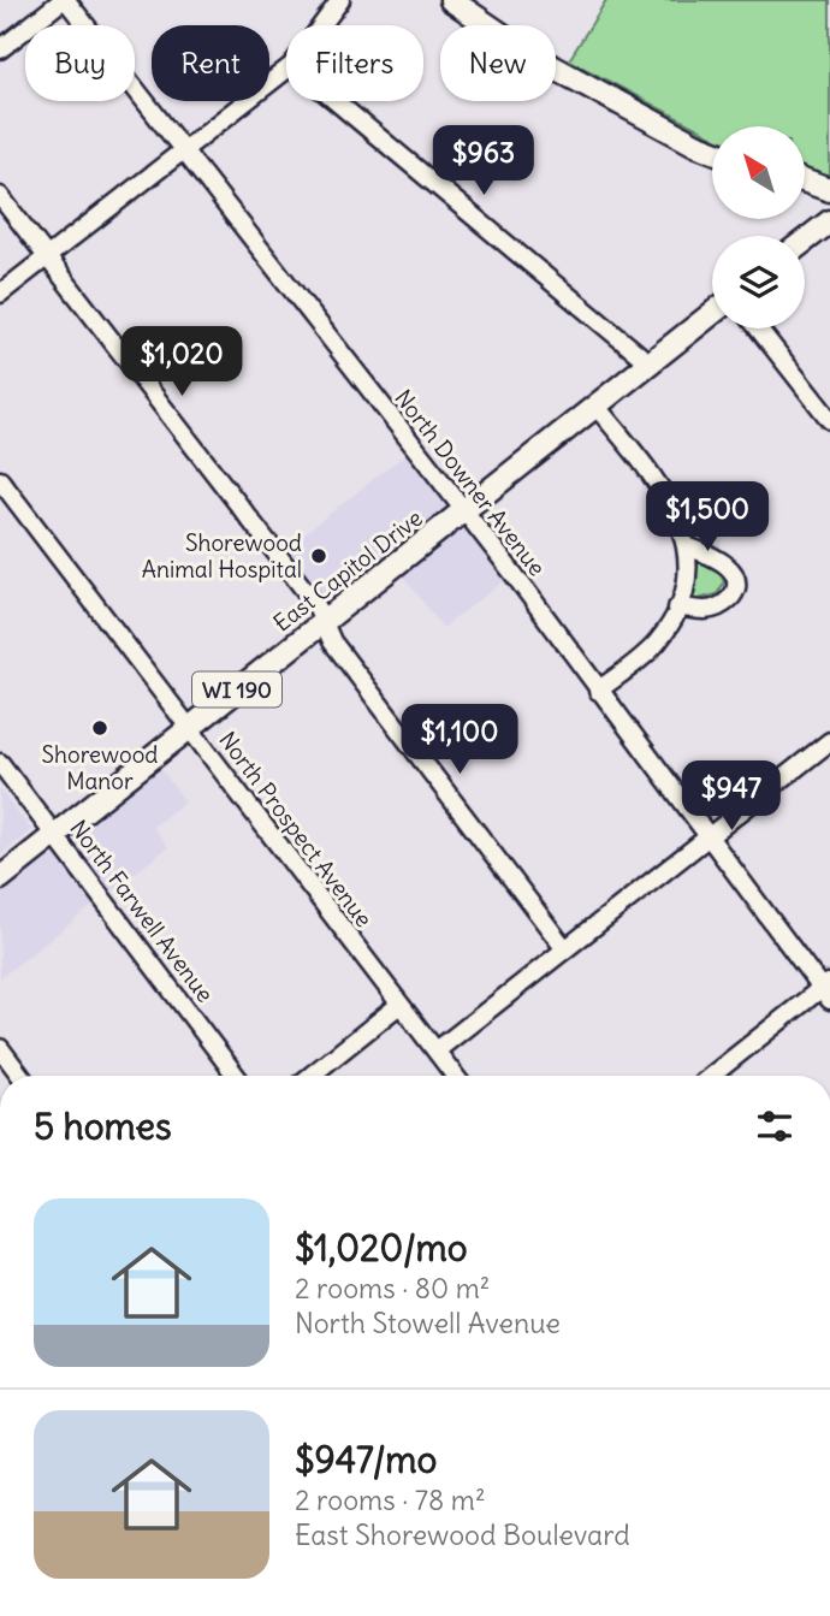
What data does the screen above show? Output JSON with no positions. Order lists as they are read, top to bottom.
{
  "streets": {
    "main road": ["East Capitol Drive", "WI 190"],
    "street": ["North Downer Avenue", "North Prospect Avenue", "North Farwell Avenue"]
  },
  "crossings": [
    ["North Downer Avenue", "East Capitol Drive"],
    ["East Capitol Drive", "North Prospect Avenue"],
    ["East Capitol Drive", "North Farwell Avenue"]
  ],
  "places": ["Shorewood Animal Hospital", "Shorewood Manor"],
  "north": "top left",
  "page": {
    "chip": [
      "Buy",
      "Rent",
      "Filters",
      "New"
    ],
    "price": [
      "$963",
      "$1,020",
      "$1,500",
      "$1,100",
      "$947"
    ],
    "heading": "5 homes",
    "list": [
      {
        "name": "$1,020/mo",
        "note": "2 rooms · 80 m² · North Stowell Avenue"
      },
      {
        "name": "$947/mo",
        "note": "2 rooms · 78 m² · East Shorewood Boulevard"
      }
    ]
  }
}
